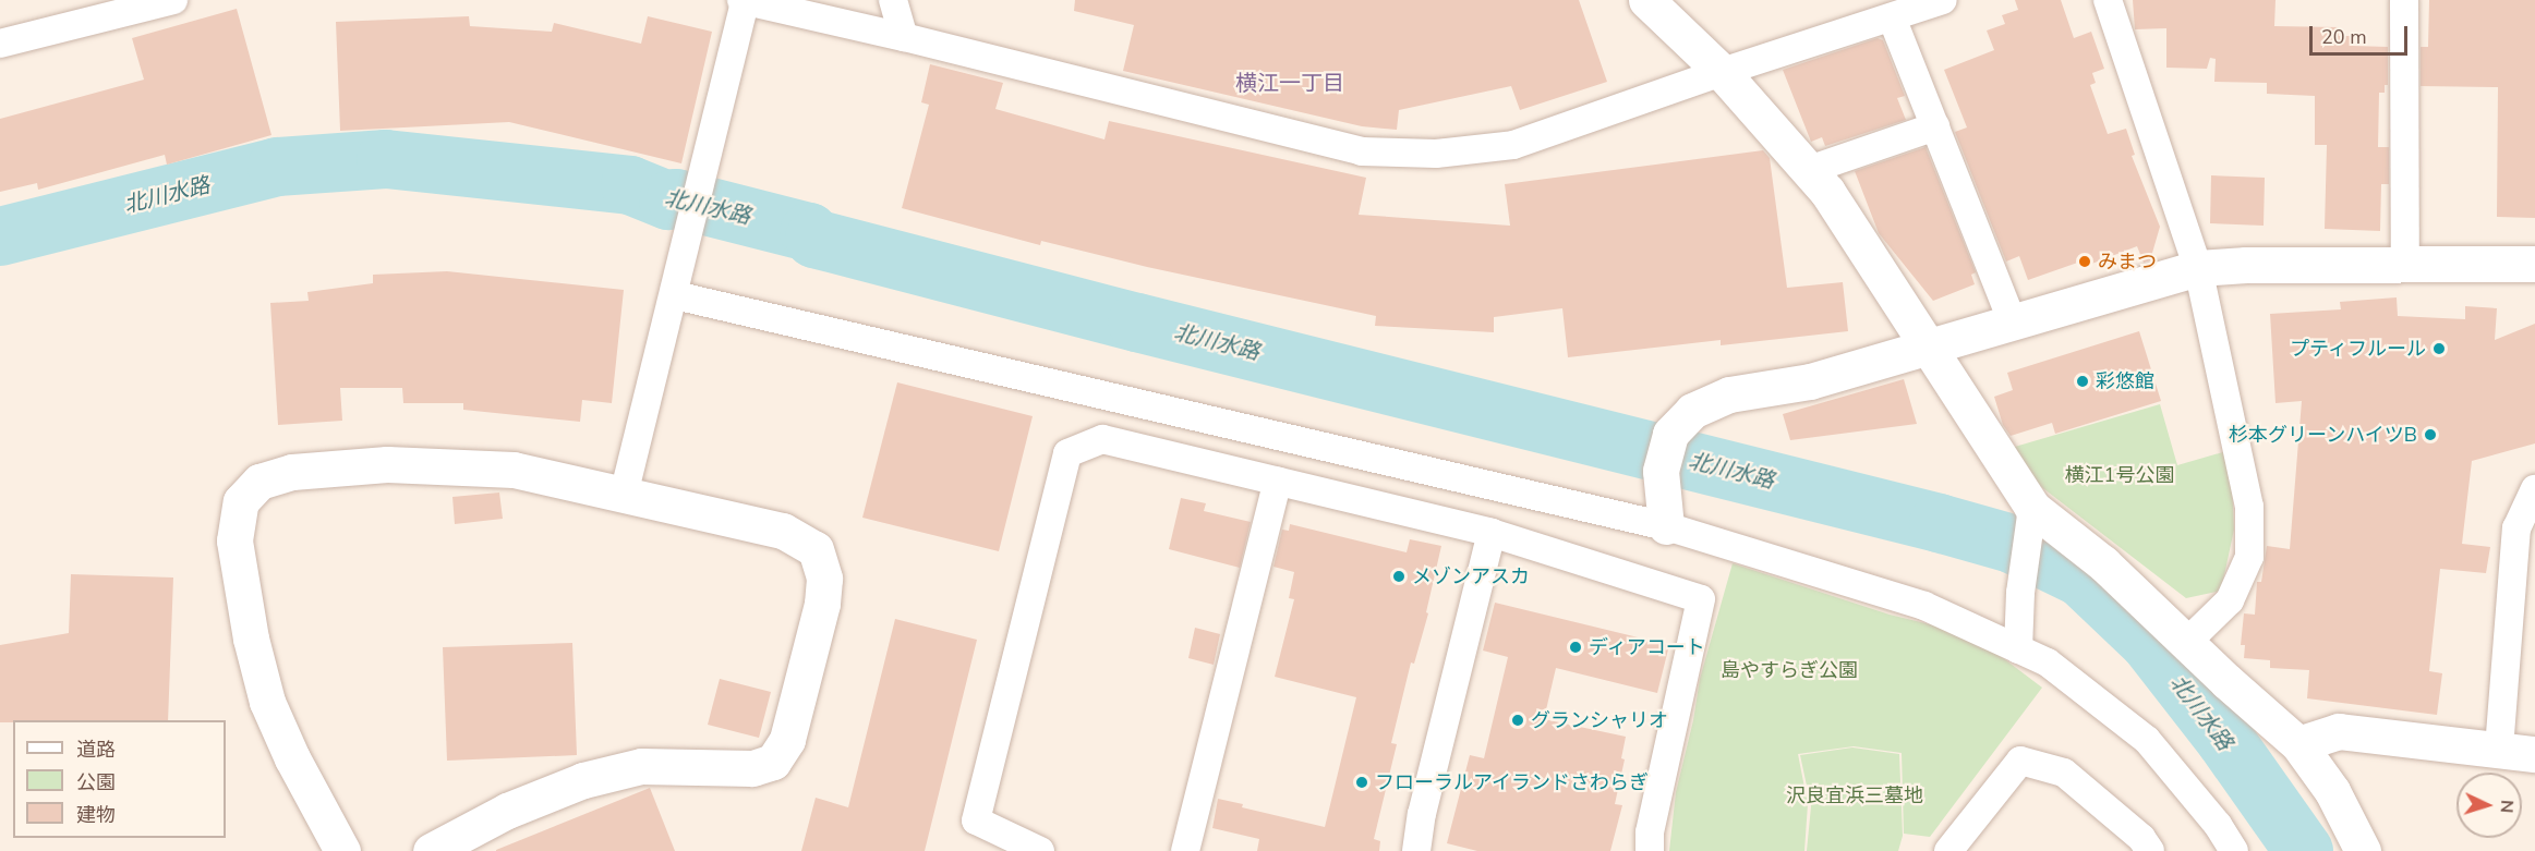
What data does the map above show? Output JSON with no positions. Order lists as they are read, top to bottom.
{
  "districts": ["横江一丁目"],
  "water": ["北川水路"],
  "parks": ["横江1号公園", "島やすらぎ公園", "沢良宜浜三墓地"],
  "places": [
    "みまつ",
    "プティフルール",
    "彩悠館",
    "杉本グリーンハイツB",
    "メゾンアスカ",
    "ディアコート",
    "グランシャリオ",
    "フローラルアイランドさわらぎ"
  ],
  "legend": ["道路", "公園", "建物"],
  "scale_bar": "20 m",
  "north": "right"
}
